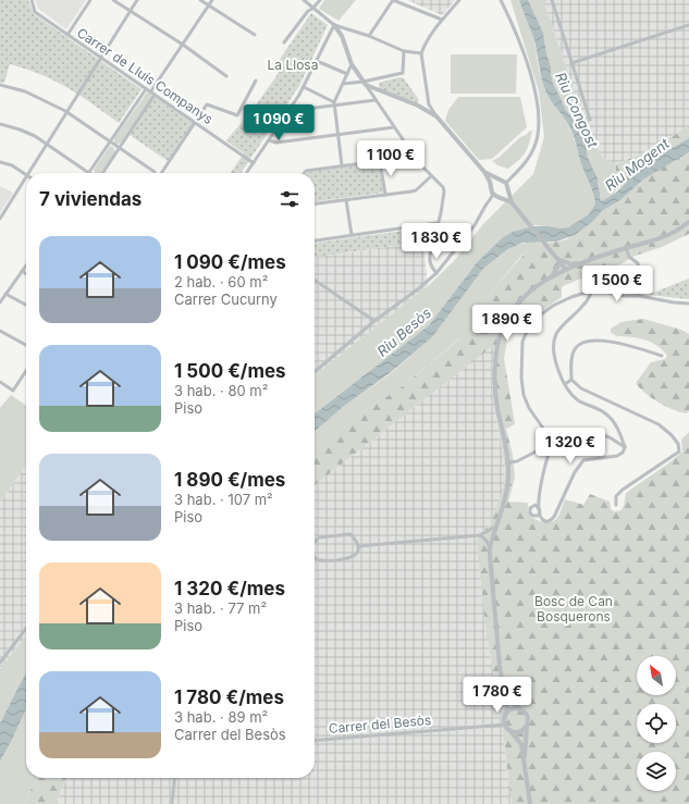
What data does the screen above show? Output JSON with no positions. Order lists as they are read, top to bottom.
{
  "streets": {
    "street": ["Carrer de Lluís Companys", "Carrer del Besòs"]
  },
  "water": ["Riu Congost", "Riu Mogent", "Riu Besòs"],
  "parks": ["La Llosa", "Bosc de Can Bosquerons"],
  "north": "top left",
  "page": {
    "price": [
      "1 090 €",
      "1 100 €",
      "1 830 €",
      "1 500 €",
      "1 890 €",
      "1 320 €",
      "1 780 €"
    ],
    "heading": "7 viviendas",
    "list": [
      {
        "name": "1 090 €/mes",
        "note": "2 hab. · 60 m² · Carrer Cucurny"
      },
      {
        "name": "1 500 €/mes",
        "note": "3 hab. · 80 m² · Piso"
      },
      {
        "name": "1 890 €/mes",
        "note": "3 hab. · 107 m² · Piso"
      },
      {
        "name": "1 320 €/mes",
        "note": "3 hab. · 77 m² · Piso"
      },
      {
        "name": "1 780 €/mes",
        "note": "3 hab. · 89 m² · Carrer del Besòs"
      }
    ]
  }
}
